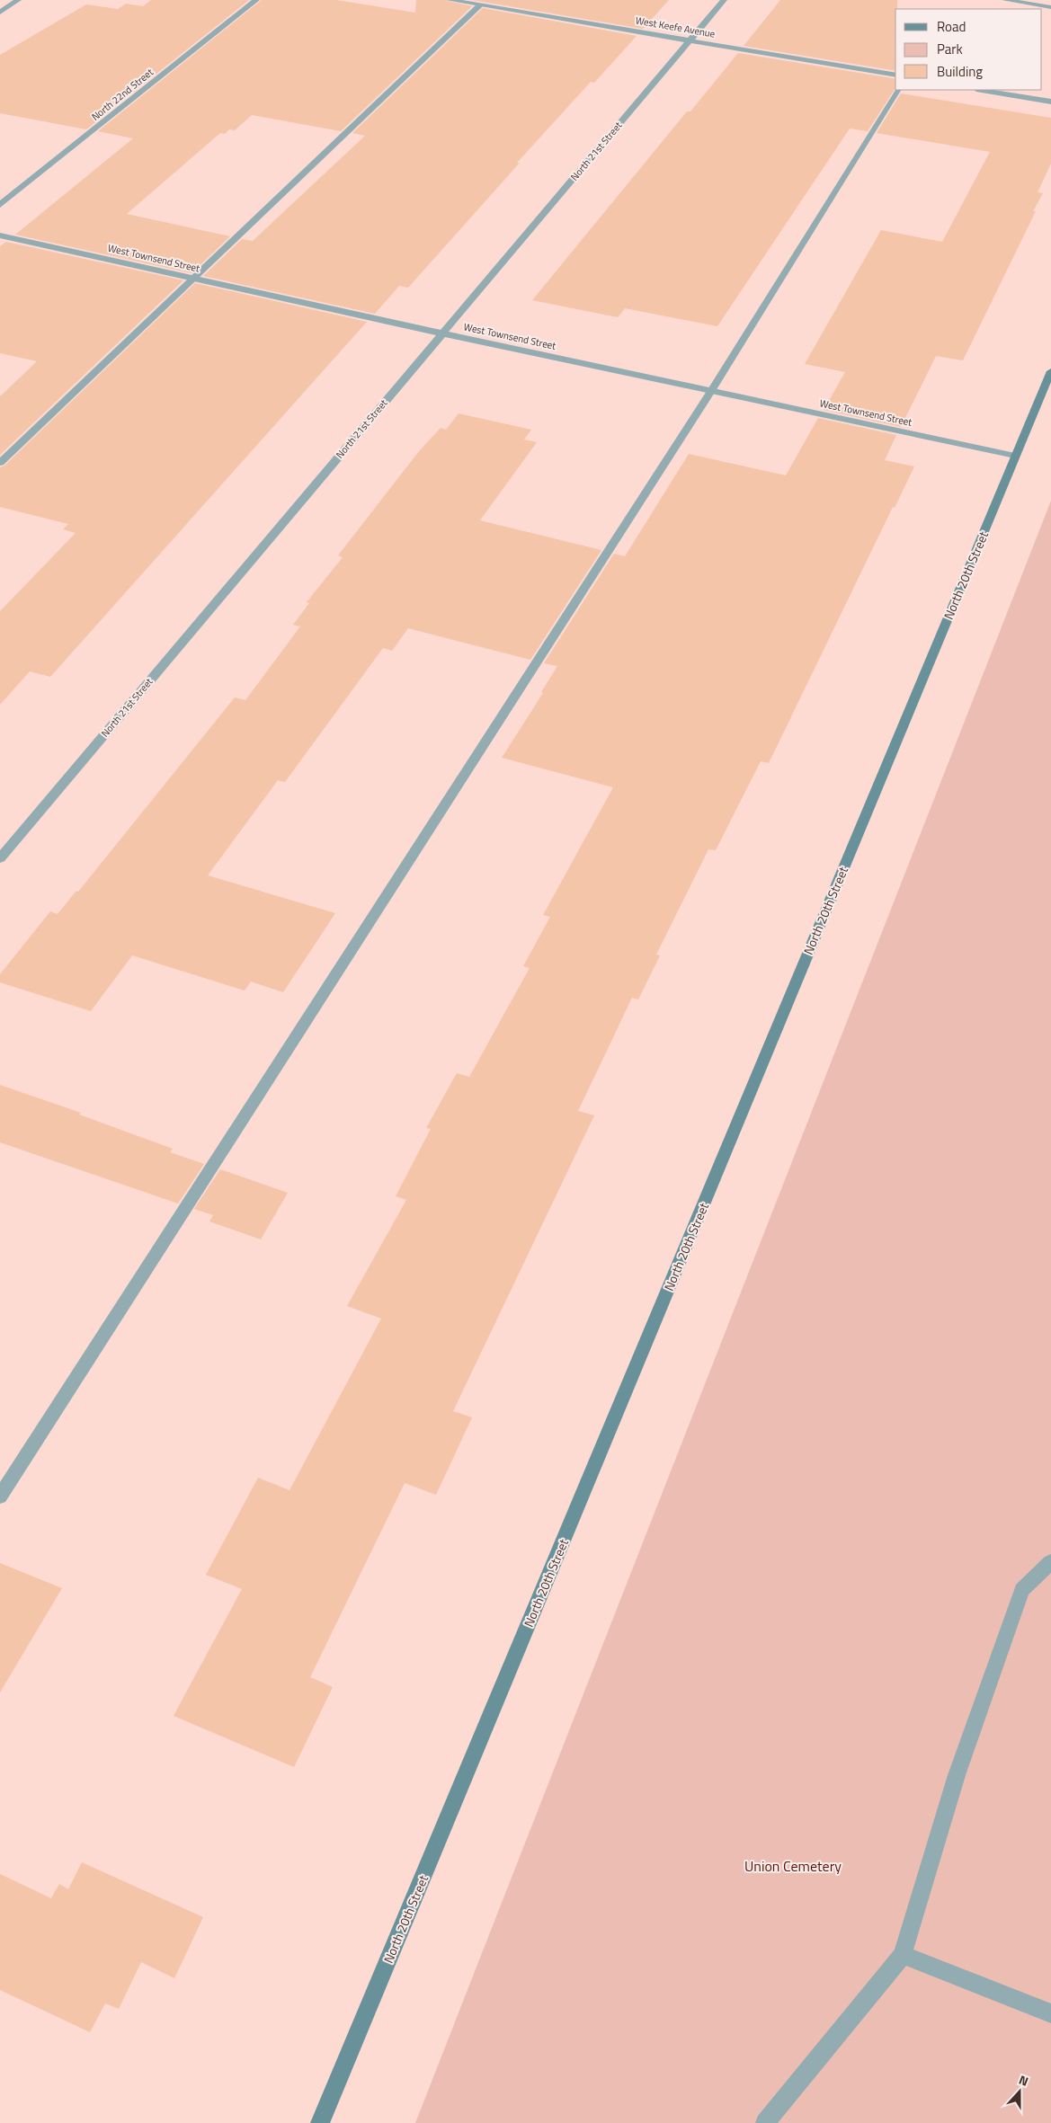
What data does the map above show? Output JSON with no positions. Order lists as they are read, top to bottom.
{
  "streets": {
    "main road": ["North 20th Street"],
    "street": [
      "West Keefe Avenue",
      "North 22nd Street",
      "North 21st Street",
      "West Townsend Street"
    ]
  },
  "crossings": [
    ["West Keefe Avenue", "North 21st Street"],
    ["North 21st Street", "West Townsend Street"],
    ["West Townsend Street", "North 20th Street"]
  ],
  "parks": ["Union Cemetery"],
  "legend": ["Road", "Park", "Building"],
  "north": "top"
}
